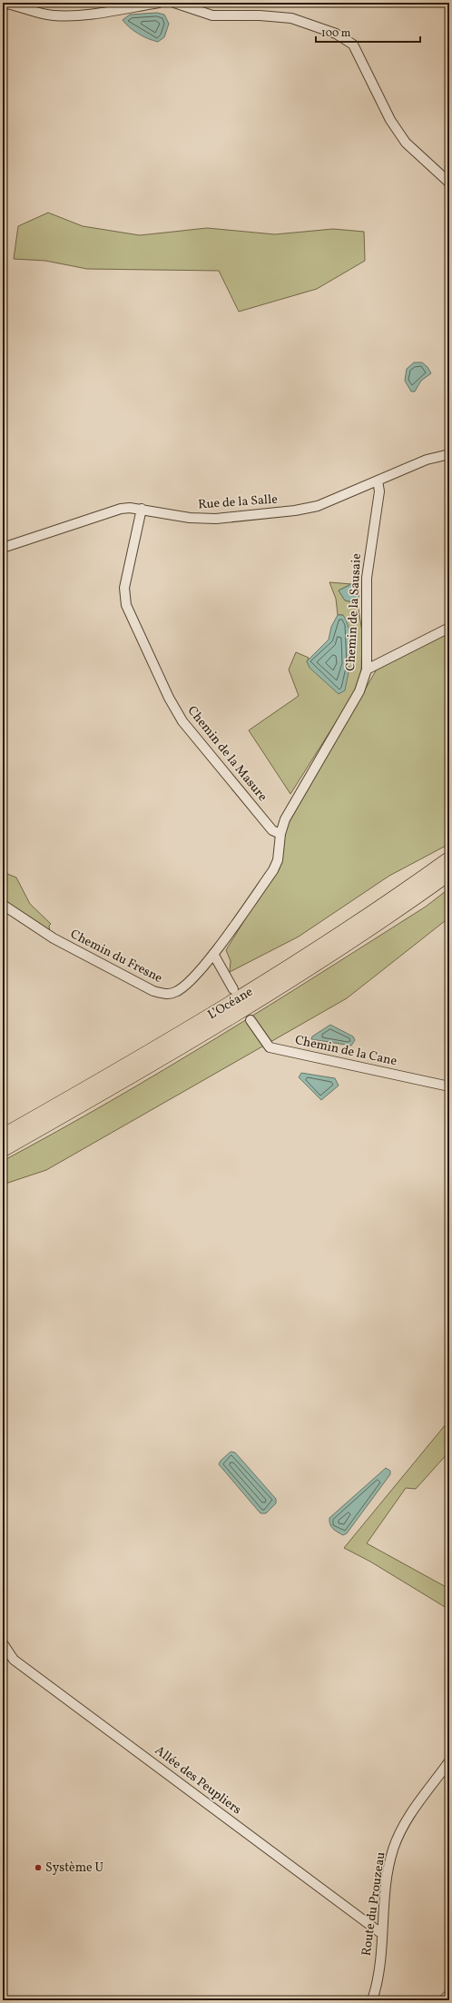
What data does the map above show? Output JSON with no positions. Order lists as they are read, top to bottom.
{
  "streets": {
    "highway": ["L’Océane"],
    "street": [
      "Rue de la Salle",
      "Chemin de la Sausaie",
      "Chemin de la Masure",
      "Chemin du Fresne",
      "Chemin de la Cane",
      "Allée des Peupliers",
      "Route du Prouzeau"
    ]
  },
  "crossings": [
    ["Rue de la Salle", "Chemin de la Sausaie"],
    ["Rue de la Salle", "Chemin de la Masure"],
    ["Chemin de la Sausaie", "Chemin de la Masure"],
    ["Allée des Peupliers", "Route du Prouzeau"]
  ],
  "places": ["Système U"],
  "scale_bar": "100 m"
}
